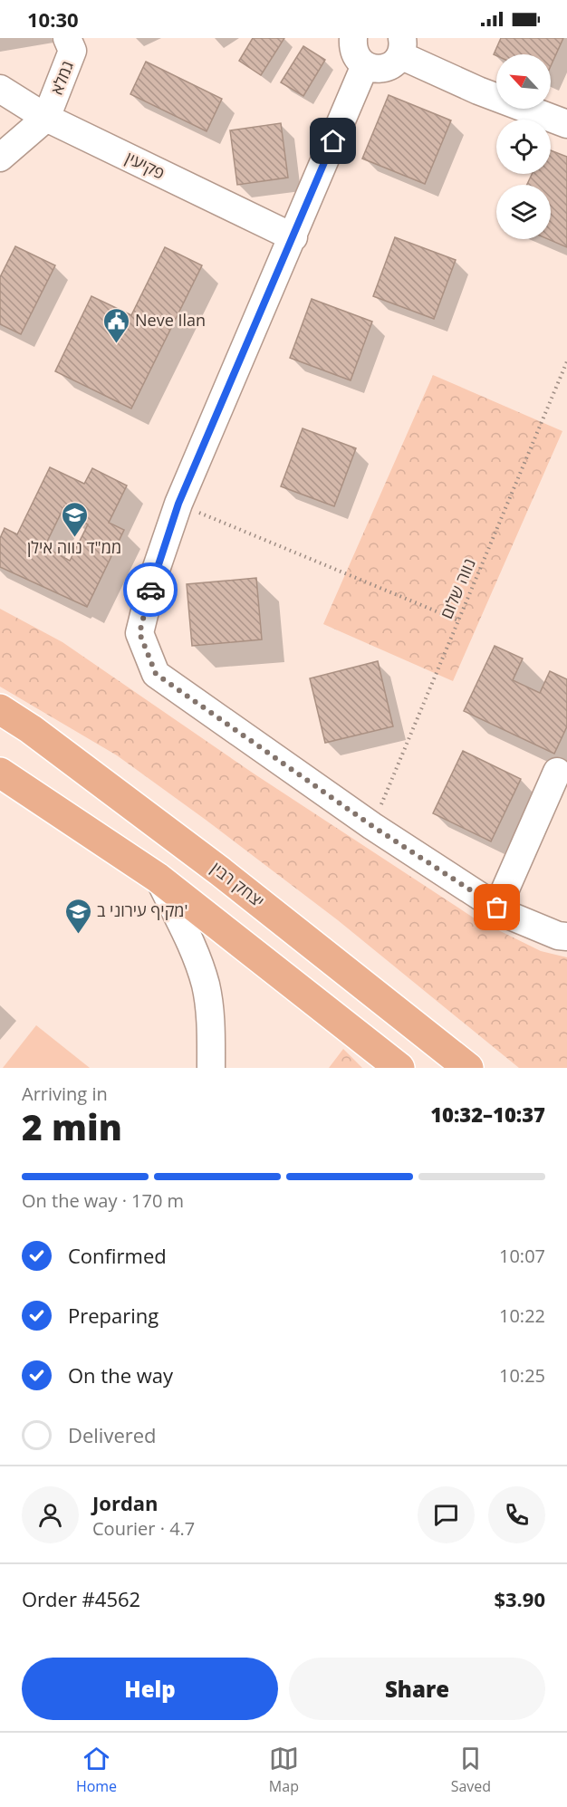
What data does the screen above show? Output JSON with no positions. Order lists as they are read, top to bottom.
{
  "streets": {
    "main road": ["יצחק רבין"],
    "street": ["גמלא", "פקיעין"],
    "path": ["נווה שלום"]
  },
  "crossings": [
    ["גמלא", "פקיעין"]
  ],
  "places": {
    "public building": ["Neve Ilan"],
    "school or university": ["ממ\"ד נווה אילן", "מקיף עירוני ב'"]
  },
  "north": "top left",
  "page": {
    "status": "10:30",
    "heading": ["2 min", "Arriving in", "10:32–10:37"],
    "panel": [
      "Jordan",
      "Courier · 4.7",
      "Order #4562",
      "$3.90"
    ],
    "bar": "On the way · 170 m",
    "list": [
      ["Confirmed", "10:07"],
      ["Preparing", "10:22"],
      ["On the way", "10:25"],
      "Delivered"
    ],
    "buttons": ["Help", "Share"],
    "tabs": ["Home", "Map", "Saved"]
  }
}
